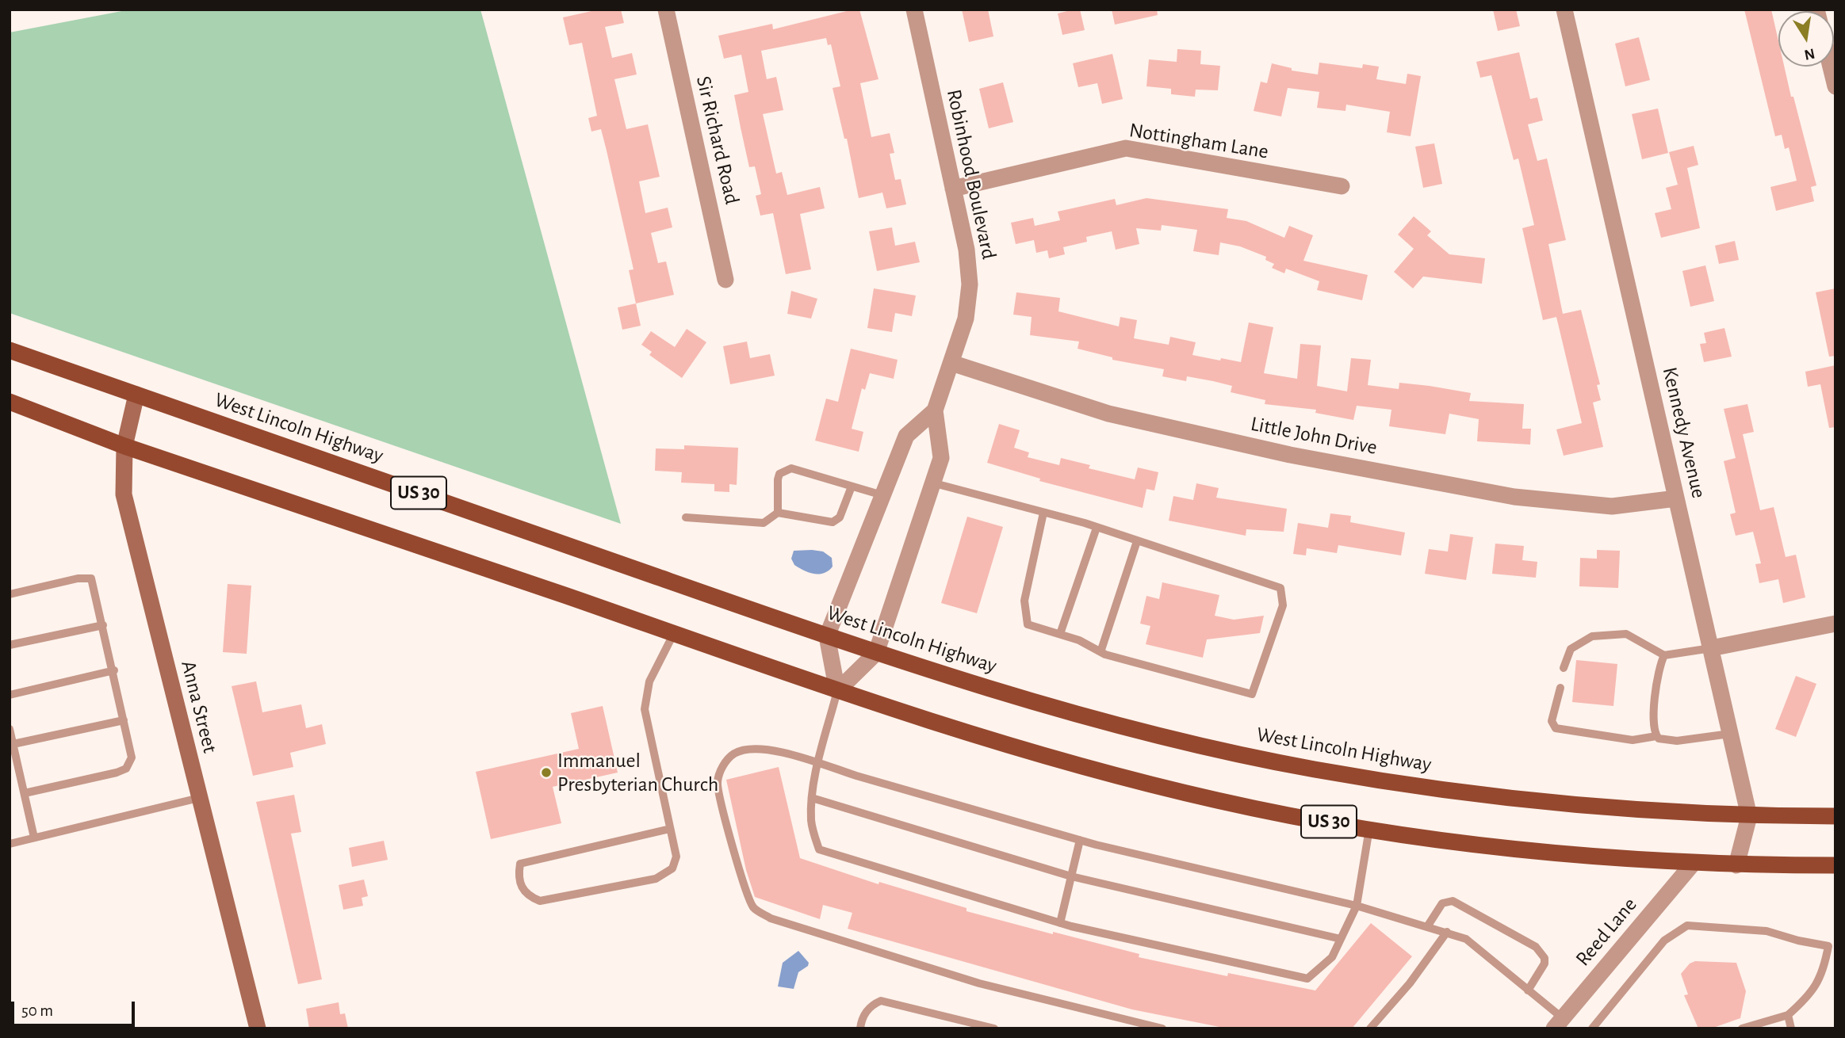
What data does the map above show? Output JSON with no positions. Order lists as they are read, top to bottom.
{
  "streets": {
    "main road": ["West Lincoln Highway", "US 30"],
    "street": [
      "Sir Richard Road",
      "Nottingham Lane",
      "Robinhood Boulevard",
      "Kennedy Avenue",
      "Little John Drive",
      "Anna Street",
      "Reed Lane"
    ]
  },
  "crossings": [
    ["Nottingham Lane", "Robinhood Boulevard"],
    ["Robinhood Boulevard", "West Lincoln Highway"],
    ["Robinhood Boulevard", "Little John Drive"],
    ["Robinhood Boulevard", "US 30"],
    ["West Lincoln Highway", "Kennedy Avenue"],
    ["West Lincoln Highway", "Anna Street"],
    ["Kennedy Avenue", "Little John Drive"],
    ["Kennedy Avenue", "US 30"],
    ["US 30", "Anna Street"],
    ["US 30", "Reed Lane"]
  ],
  "places": ["Immanuel Presbyterian Church"],
  "scale_bar": "50 m",
  "north": "bottom"
}
